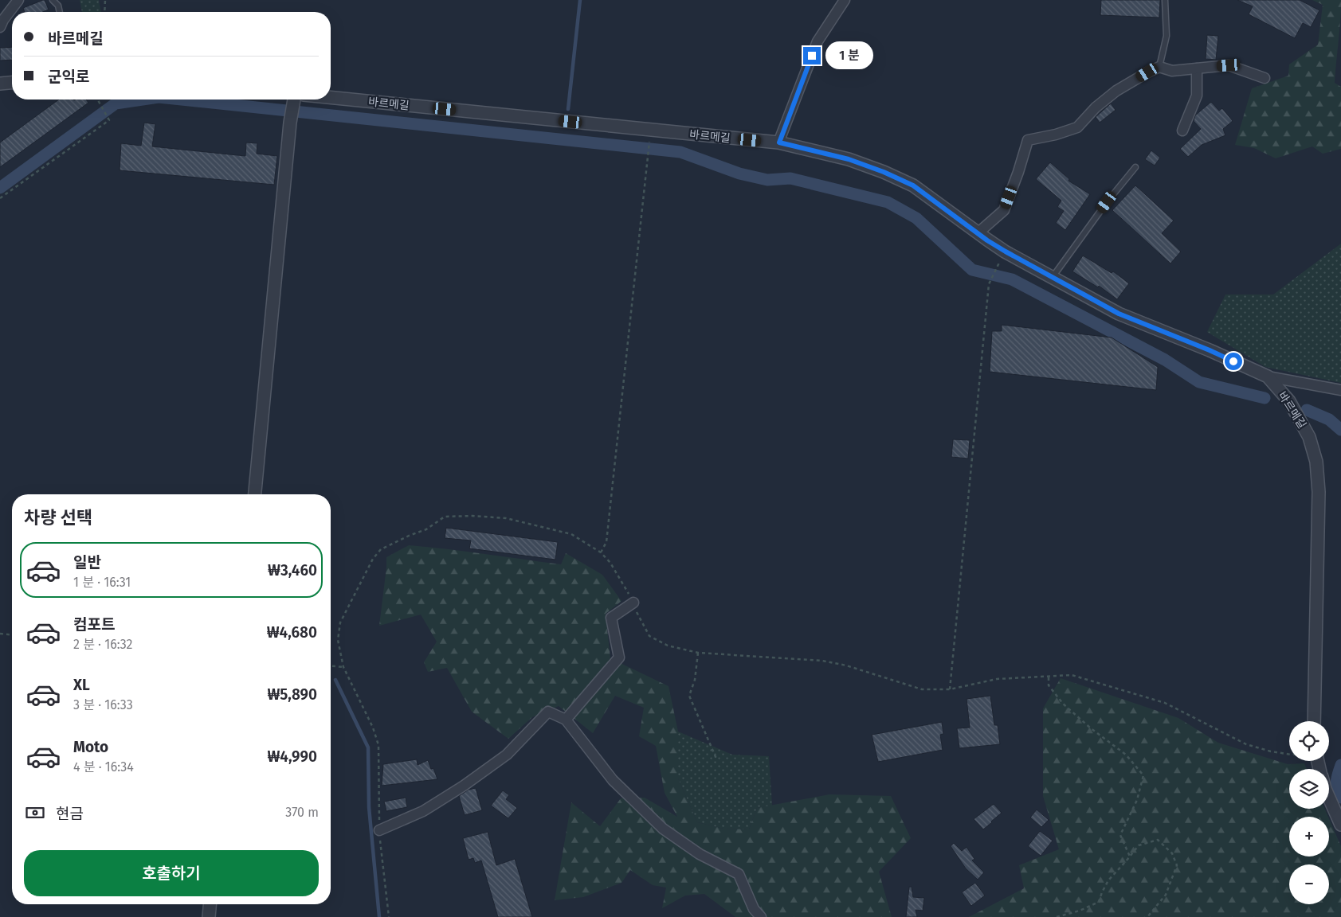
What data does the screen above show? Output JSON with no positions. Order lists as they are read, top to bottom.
{
  "streets": {
    "street": ["바르메길"]
  },
  "page": {
    "banner": ["바르메길", "군익로"],
    "bubble": "1 분",
    "heading": "차량 선택",
    "list": [
      {
        "name": "일반",
        "note": "1 분 · 16:31",
        "value": "₩3,460"
      },
      {
        "name": "컴포트",
        "note": "2 분 · 16:32",
        "value": "₩4,680"
      },
      {
        "name": "XL",
        "note": "3 분 · 16:33",
        "value": "₩5,890"
      },
      {
        "name": "Moto",
        "note": "4 분 · 16:34",
        "value": "₩4,990"
      }
    ],
    "map_buttons": ["+", "−"],
    "pay": ["현금", "370 m"],
    "buttons": "호출하기"
  }
}
